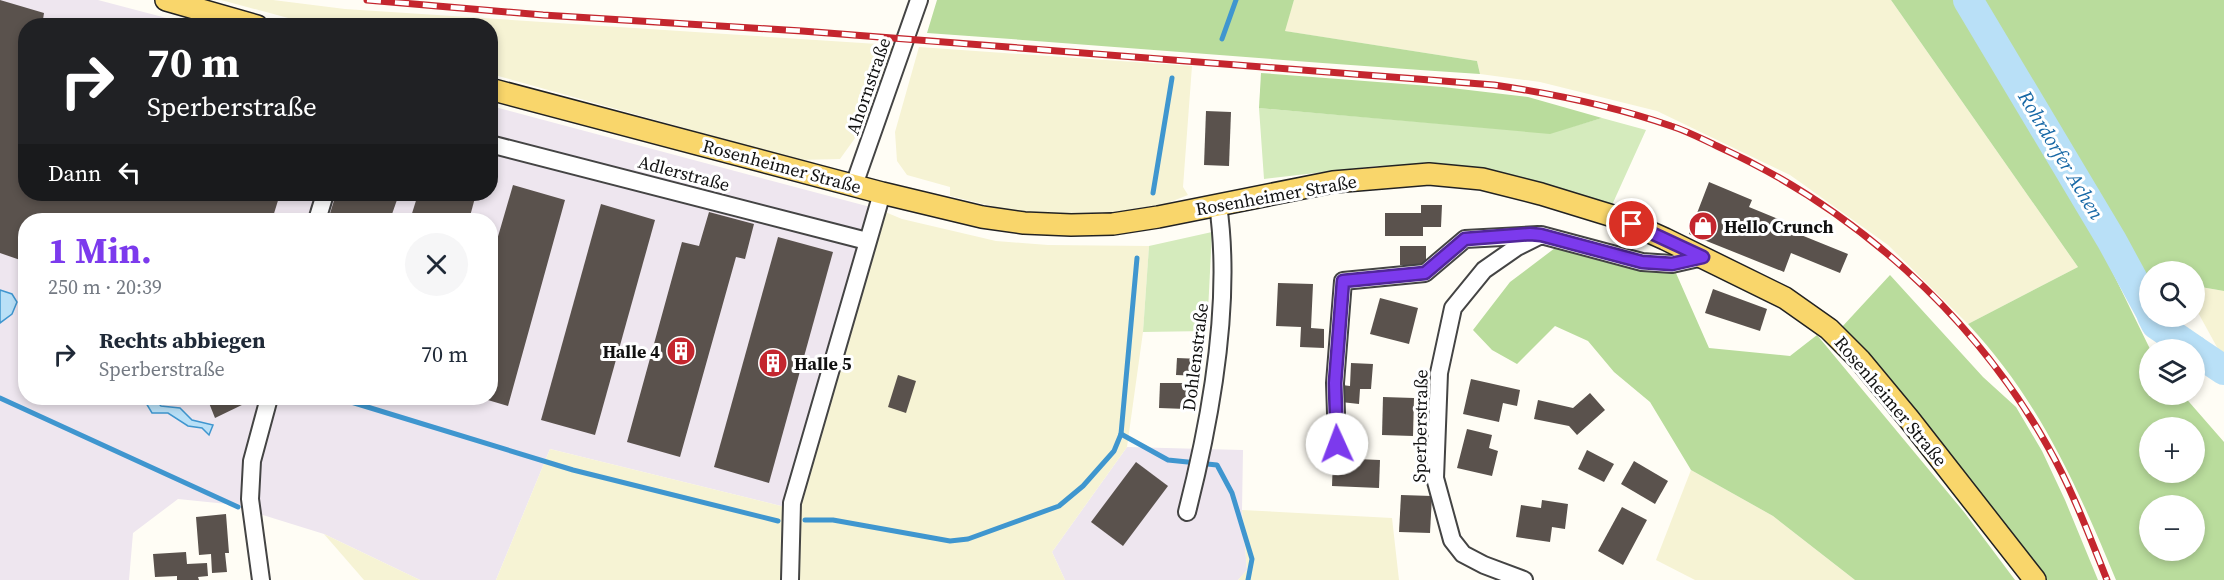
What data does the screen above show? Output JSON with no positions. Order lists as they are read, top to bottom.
{
  "streets": {
    "main road": ["Rosenheimer Straße"],
    "street": [
      "Ahornstraße",
      "Adlerstraße",
      "Dohlenstraße",
      "Sperberstraße"
    ]
  },
  "crossings": [
    ["Ahornstraße", "Rosenheimer Straße"],
    ["Rosenheimer Straße", "Dohlenstraße"]
  ],
  "water": ["Rohrdorfer Achen"],
  "places": {
    "shop": ["Hello Crunch"],
    "building": ["Halle 4", "Halle 5"]
  },
  "page": {
    "turn": ["70 m", "Sperberstraße"],
    "then": "Dann",
    "heading": ["1 Min.", "250 m · 20:39"],
    "map_buttons": ["+", "−"],
    "list": [
      {
        "name": "Rechts abbiegen",
        "note": "Sperberstraße",
        "value": "70 m"
      }
    ]
  }
}
